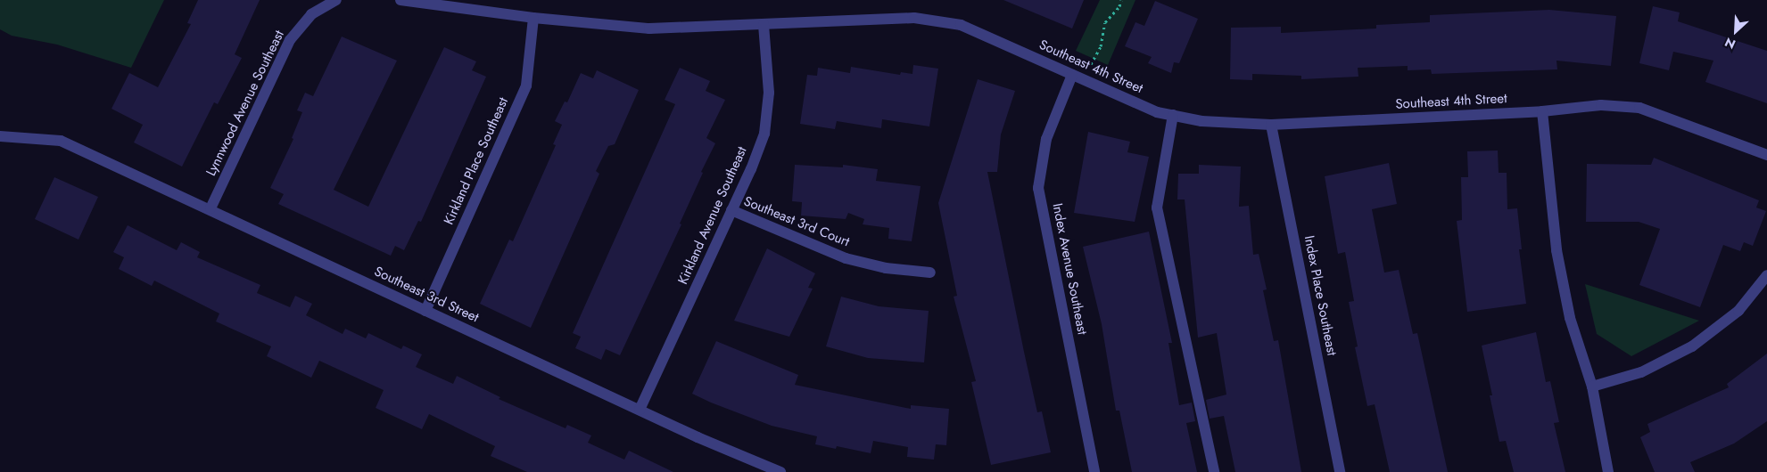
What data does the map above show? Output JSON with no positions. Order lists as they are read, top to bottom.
{
  "streets": {
    "street": [
      "Southeast 4th Street",
      "Lynnwood Avenue Southeast",
      "Kirkland Place Southeast",
      "Kirkland Avenue Southeast",
      "Southeast 3rd Court",
      "Index Avenue Southeast",
      "Southeast 3rd Street",
      "Index Place Southeast"
    ]
  },
  "crossings": [
    ["Southeast 4th Street", "Kirkland Place Southeast"],
    ["Southeast 4th Street", "Kirkland Avenue Southeast"],
    ["Southeast 4th Street", "Index Avenue Southeast"],
    ["Southeast 4th Street", "Index Place Southeast"],
    ["Lynnwood Avenue Southeast", "Southeast 3rd Street"],
    ["Kirkland Place Southeast", "Southeast 3rd Street"],
    ["Kirkland Avenue Southeast", "Southeast 3rd Court"],
    ["Kirkland Avenue Southeast", "Southeast 3rd Street"]
  ],
  "north": "bottom left"
}
